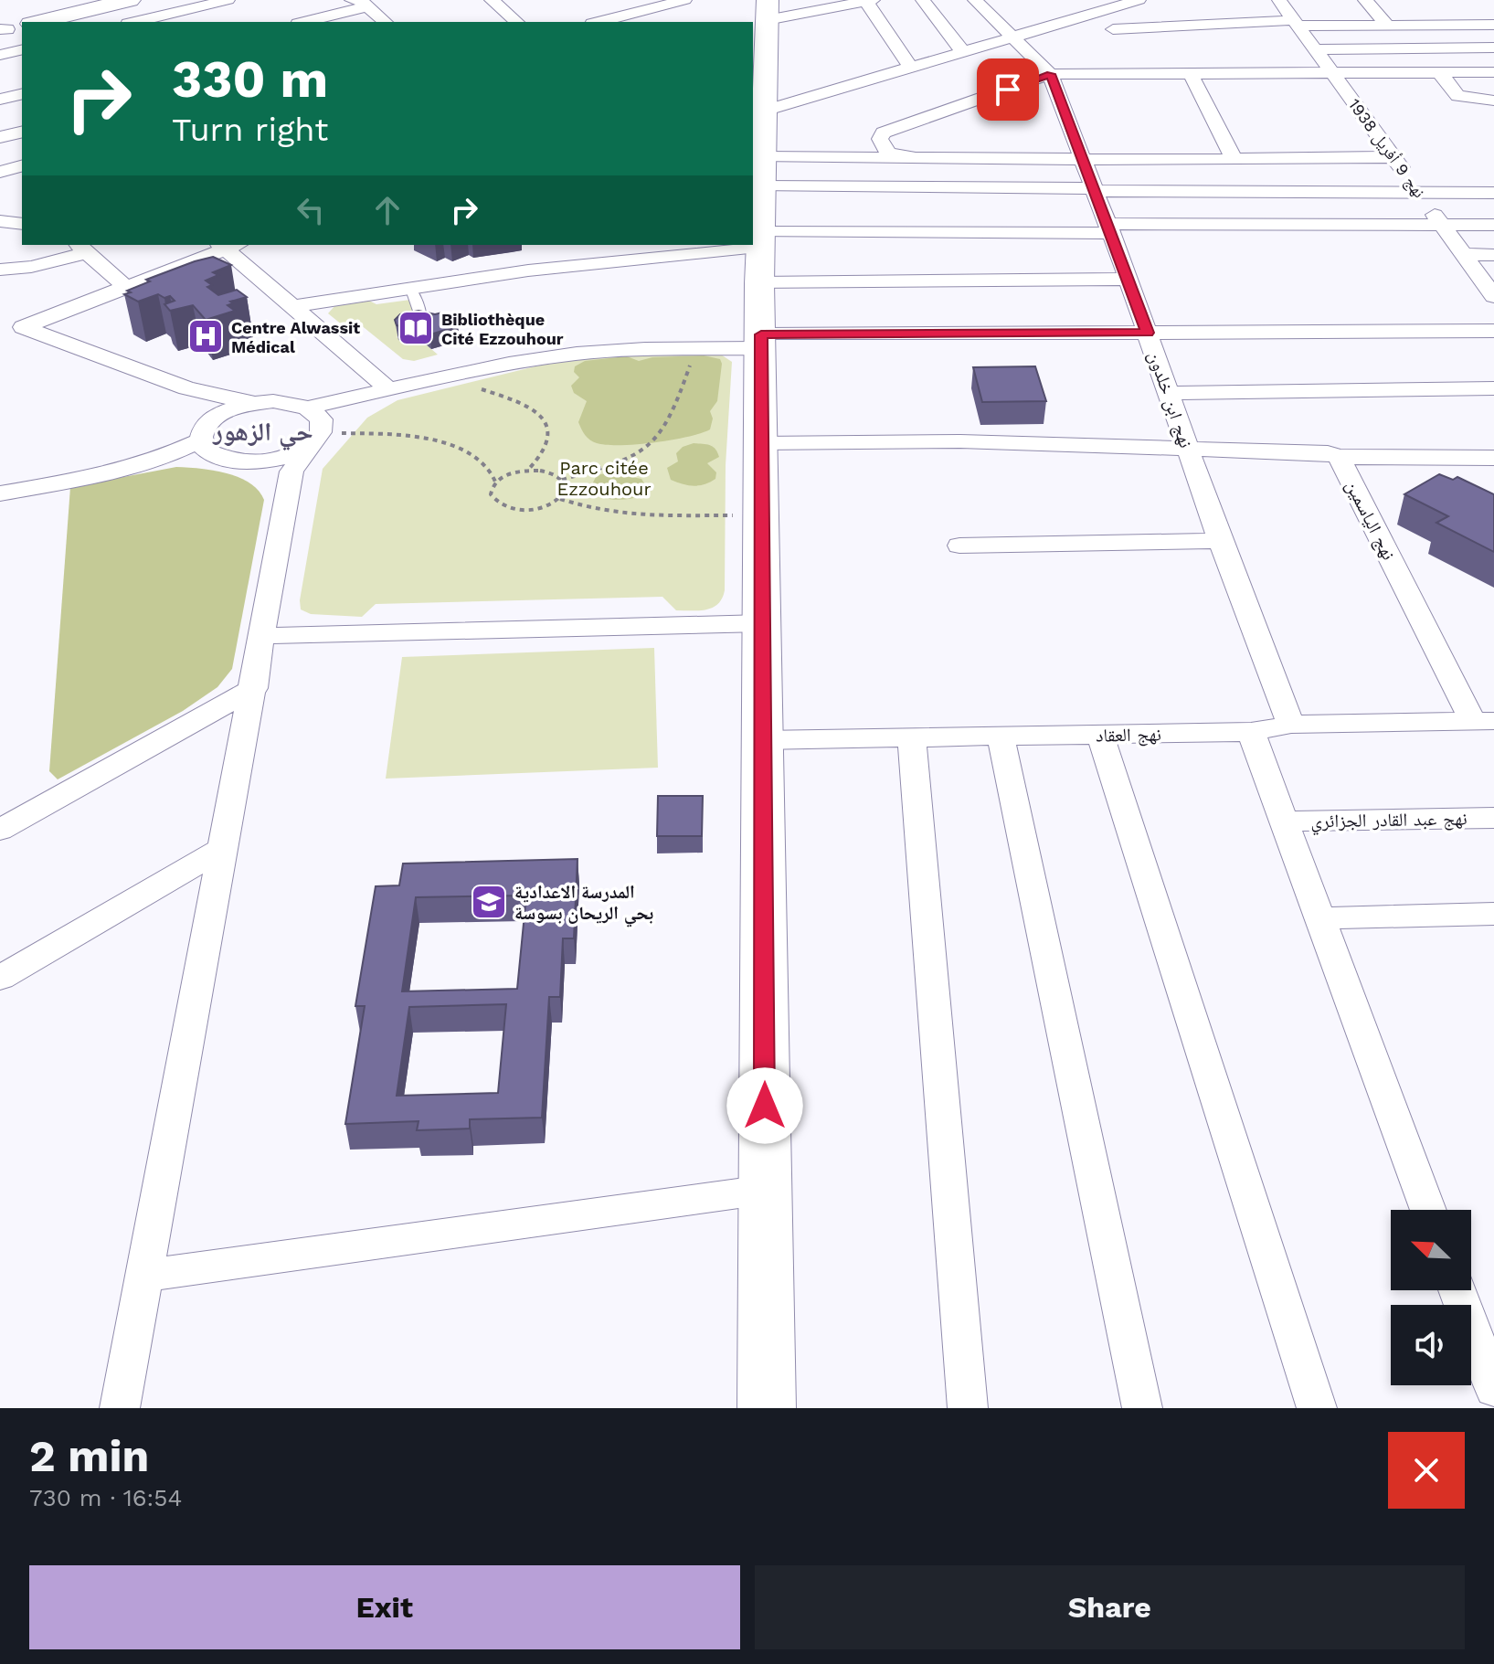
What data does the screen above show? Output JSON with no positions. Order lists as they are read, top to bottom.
{
  "streets": {
    "street": [
      "نهج 9 أفريل 1938",
      "نهج ابن خلدون",
      "نهج الياسمين",
      "نهج العقاد",
      "نهج عبد القادر الجزائري"
    ]
  },
  "crossings": [
    ["نهج ابن خلدون", "نهج العقاد"],
    ["نهج الياسمين", "نهج العقاد"]
  ],
  "districts": ["حي الزهور"],
  "parks": ["Parc citée Ezzouhour"],
  "places": {
    "library": ["Bibliothèque Cité Ezzouhour"],
    "hospital": ["Centre Alwassit Médical"],
    "school or university": ["المدرسة الاعدادية بحي الريحان بسوسة"]
  },
  "north": "top left",
  "page": {
    "turn": ["330 m", "Turn right"],
    "heading": ["2 min", "730 m · 16:54"],
    "buttons": ["Exit", "Share"]
  }
}
